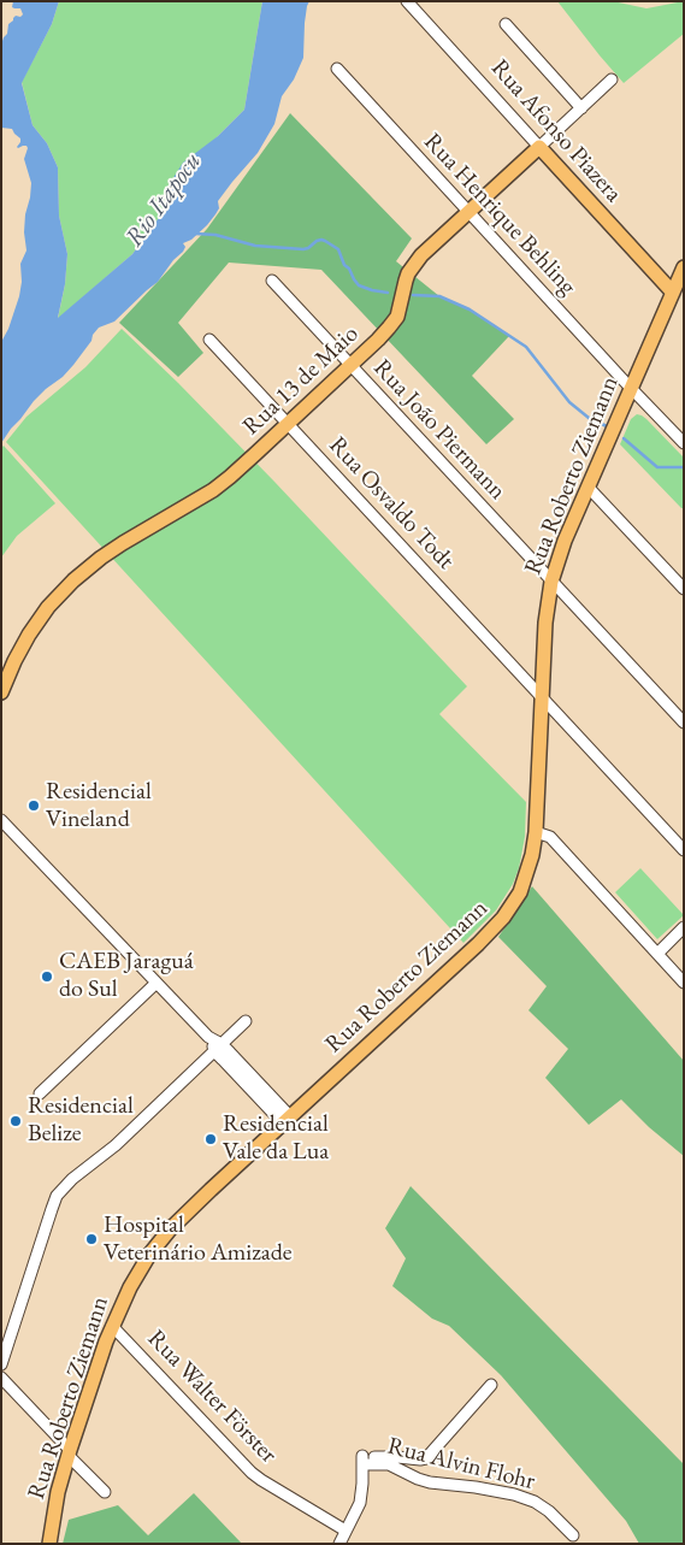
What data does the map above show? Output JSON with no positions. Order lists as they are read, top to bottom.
{
  "streets": {
    "main road": ["Rua Afonso Piazera", "Rua 13 de Maio", "Rua Roberto Ziemann"],
    "street": [
      "Rua Henrique Behling",
      "Rua João Piermann",
      "Rua Osvaldo Todt",
      "Rua Walter Förster",
      "Rua Alvin Flohr"
    ]
  },
  "crossings": [
    ["Rua Afonso Piazera", "Rua 13 de Maio"],
    ["Rua Afonso Piazera", "Rua Roberto Ziemann"],
    ["Rua Henrique Behling", "Rua 13 de Maio"],
    ["Rua Henrique Behling", "Rua Roberto Ziemann"],
    ["Rua 13 de Maio", "Rua João Piermann"],
    ["Rua 13 de Maio", "Rua Osvaldo Todt"],
    ["Rua João Piermann", "Rua Roberto Ziemann"],
    ["Rua Roberto Ziemann", "Rua Osvaldo Todt"],
    ["Rua Roberto Ziemann", "Rua Walter Förster"]
  ],
  "water": ["Rio Itapocu"],
  "places": [
    "Residencial Vineland",
    "CAEB Jaraguá do Sul",
    "Residencial Belize",
    "Residencial Vale da Lua",
    "Hospital Veterinário Amizade"
  ]
}
